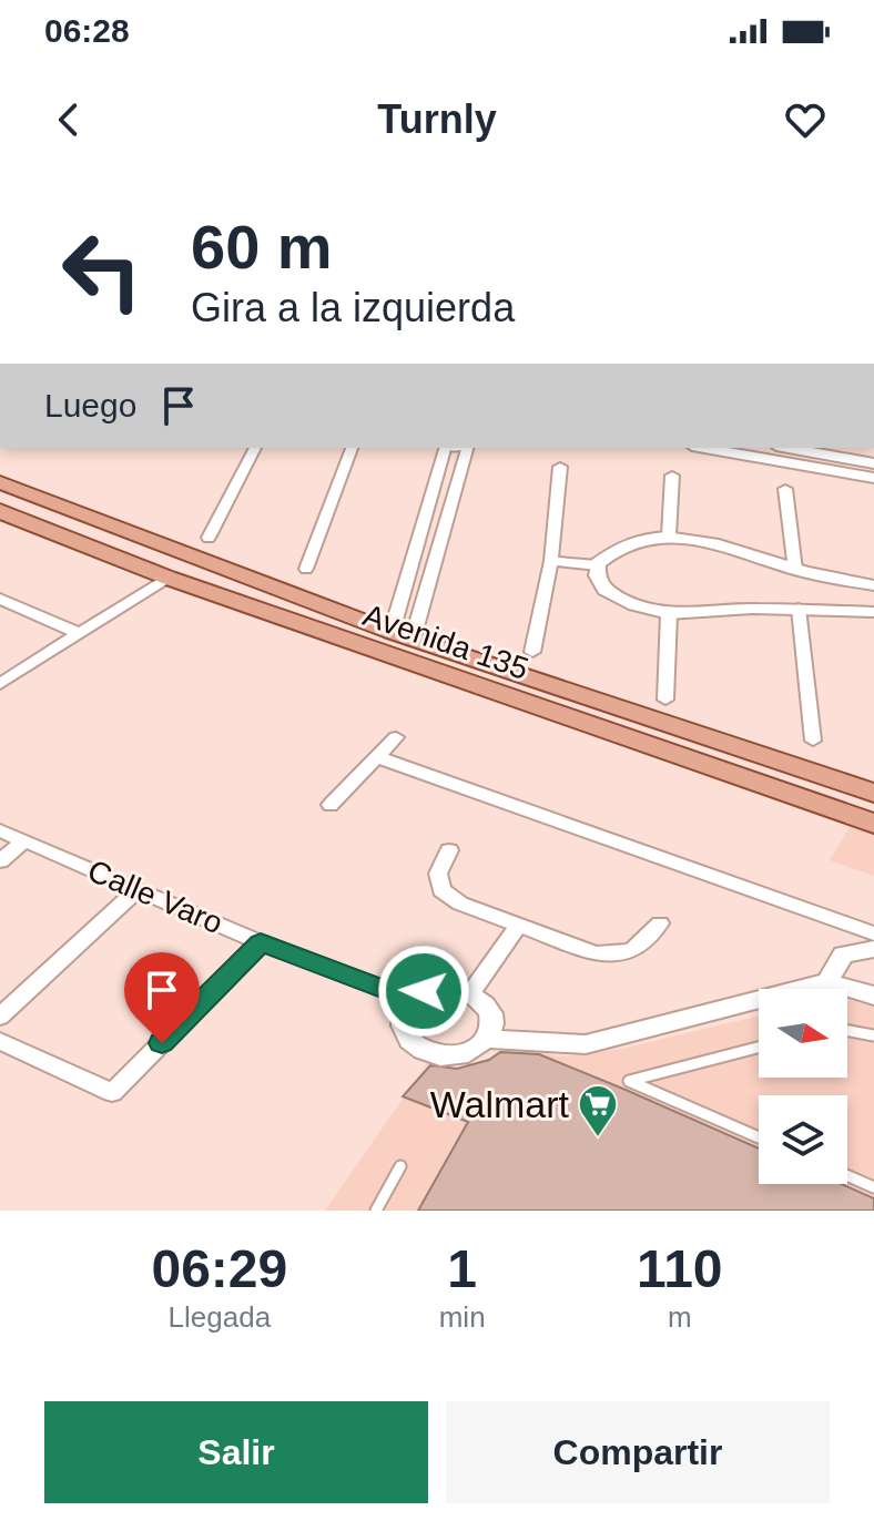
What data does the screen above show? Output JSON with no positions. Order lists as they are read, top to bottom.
{
  "streets": {
    "main road": ["Avenida 135"],
    "street": ["Calle Varo"]
  },
  "places": {
    "supermarket": ["Walmart"]
  },
  "north": "right",
  "page": {
    "status": "06:28",
    "header": "Turnly",
    "turn": ["60 m", "Gira a la izquierda"],
    "then": "Luego",
    "eta": [
      "06:29",
      "Llegada",
      "1",
      "min",
      "110",
      "m"
    ],
    "buttons": ["Salir", "Compartir"]
  }
}
